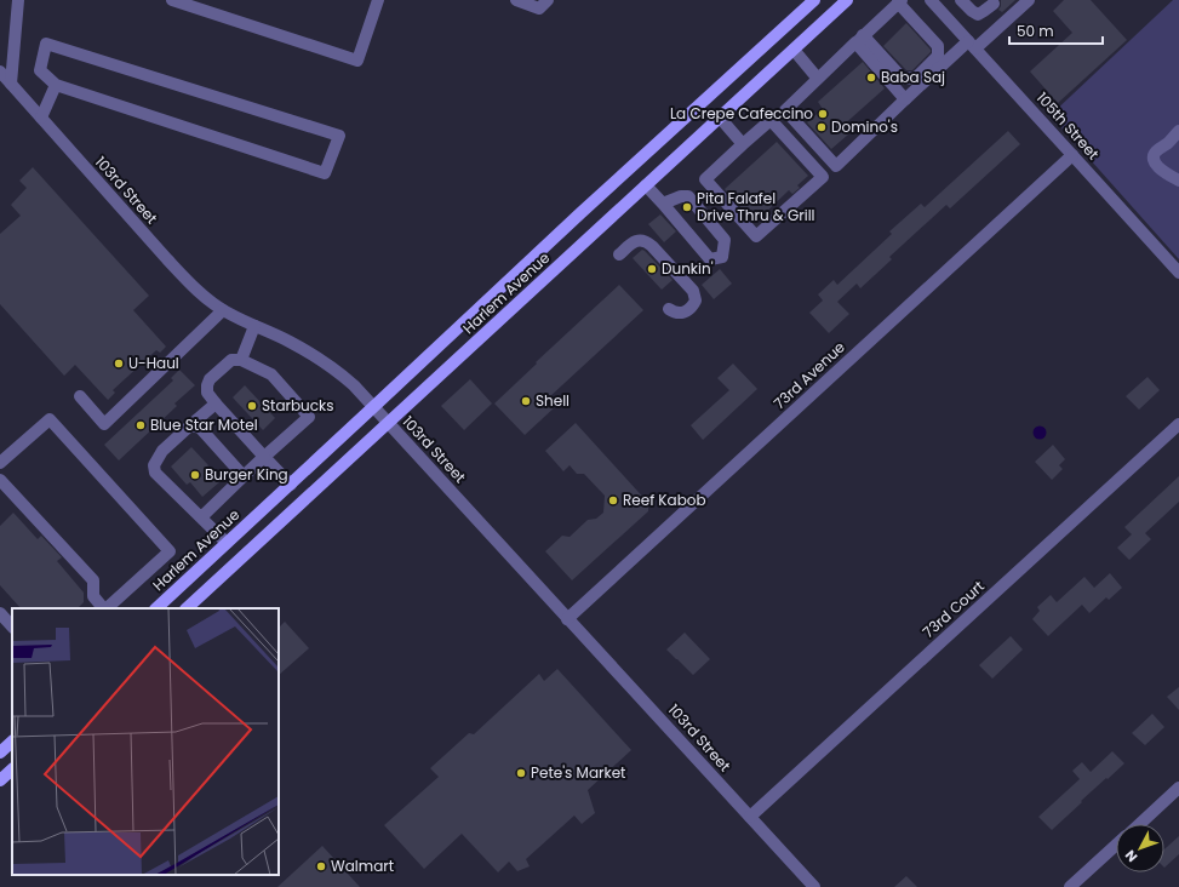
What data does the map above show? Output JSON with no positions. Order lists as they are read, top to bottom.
{
  "streets": {
    "main road": ["Harlem Avenue"],
    "street": [
      "105th Street",
      "103rd Street",
      "73rd Avenue",
      "73rd Court"
    ]
  },
  "crossings": [
    ["105th Street", "73rd Avenue"],
    ["103rd Street", "Harlem Avenue"],
    ["103rd Street", "73rd Avenue"],
    ["103rd Street", "73rd Court"]
  ],
  "places": [
    "Baba Saj",
    "La Crepe Cafeccino",
    "Domino's",
    "Pita Falafel Drive Thru & Grill",
    "Dunkin'",
    "U-Haul",
    "Shell",
    "Starbucks",
    "Blue Star Motel",
    "Burger King",
    "Reef Kabob",
    "Pete's Market",
    "Walmart"
  ],
  "scale_bar": "50 m",
  "north": "bottom left"
}
